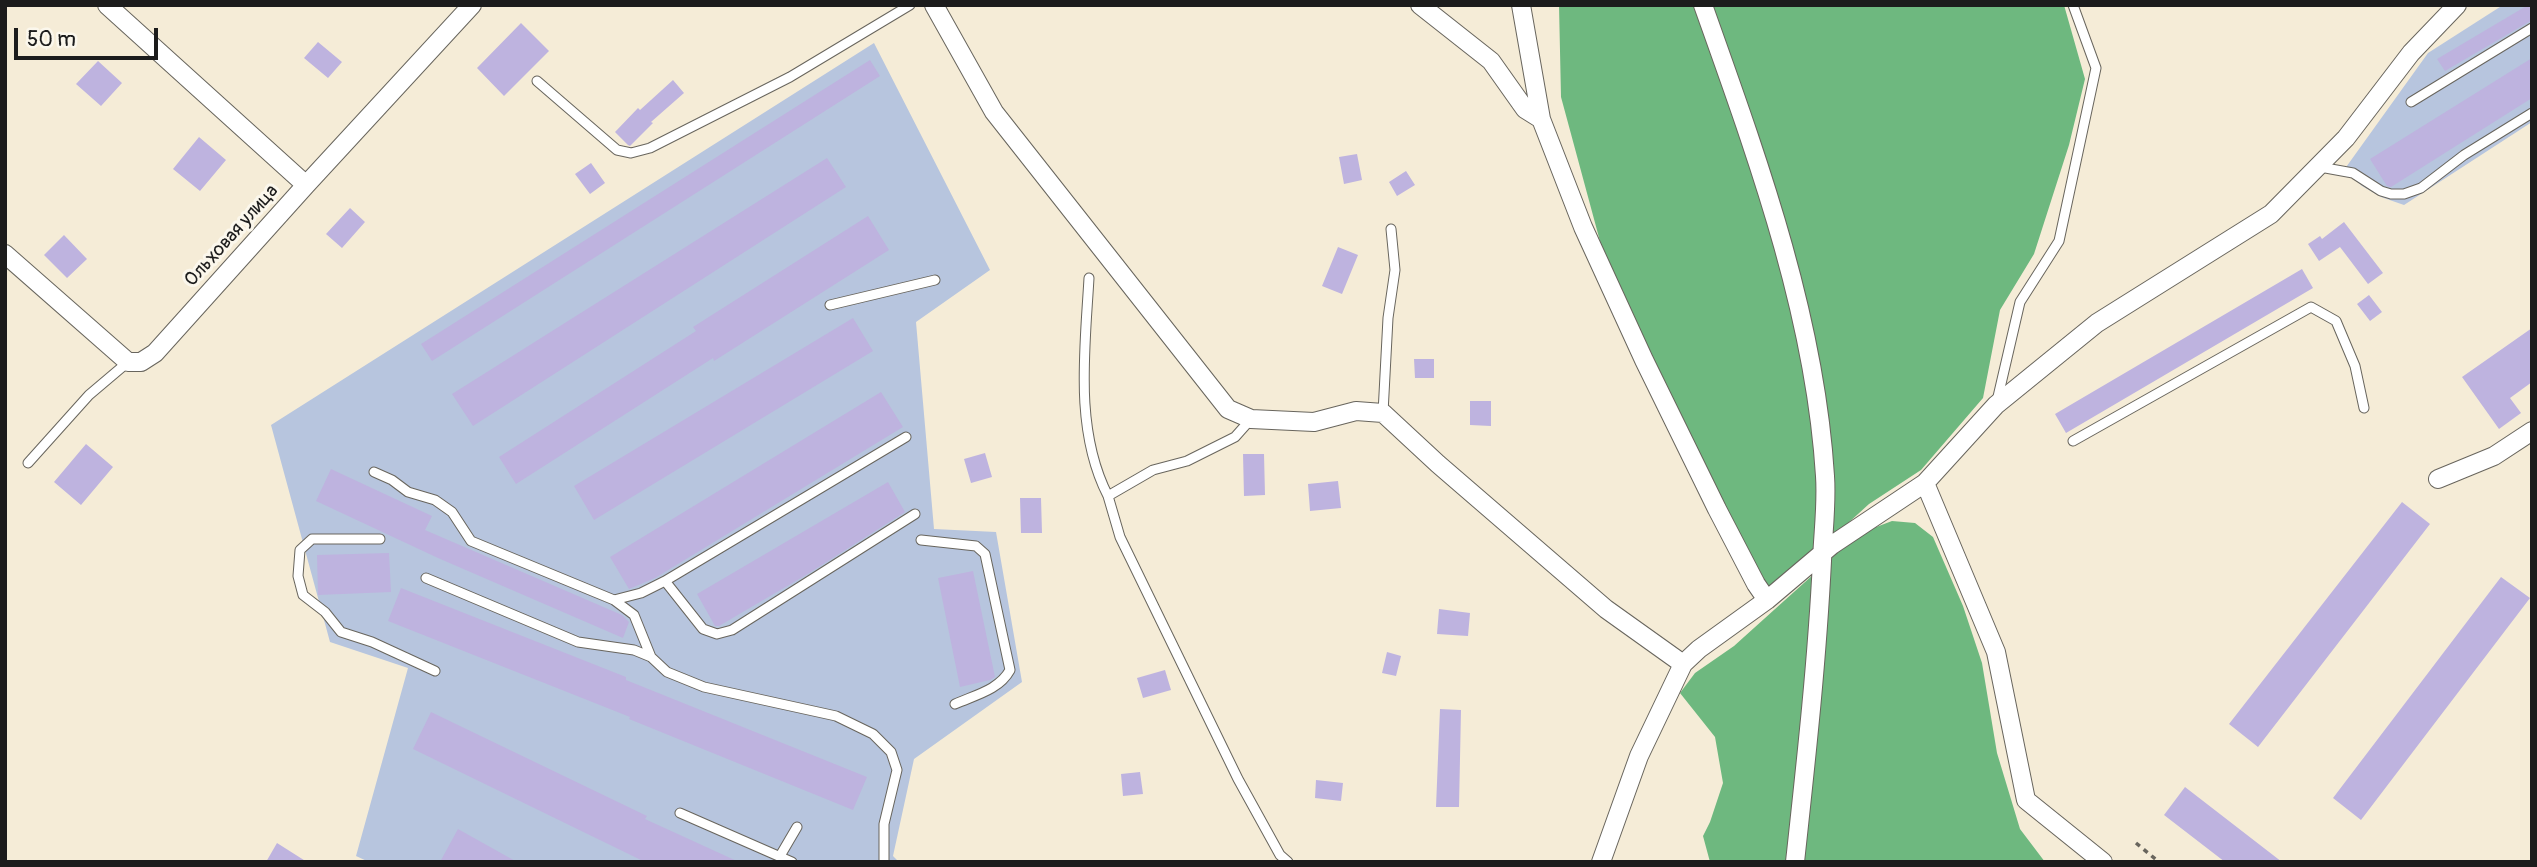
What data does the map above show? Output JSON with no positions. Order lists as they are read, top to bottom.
{
  "streets": {
    "street": ["Ольховая улица"]
  },
  "scale_bar": "50 m"
}
